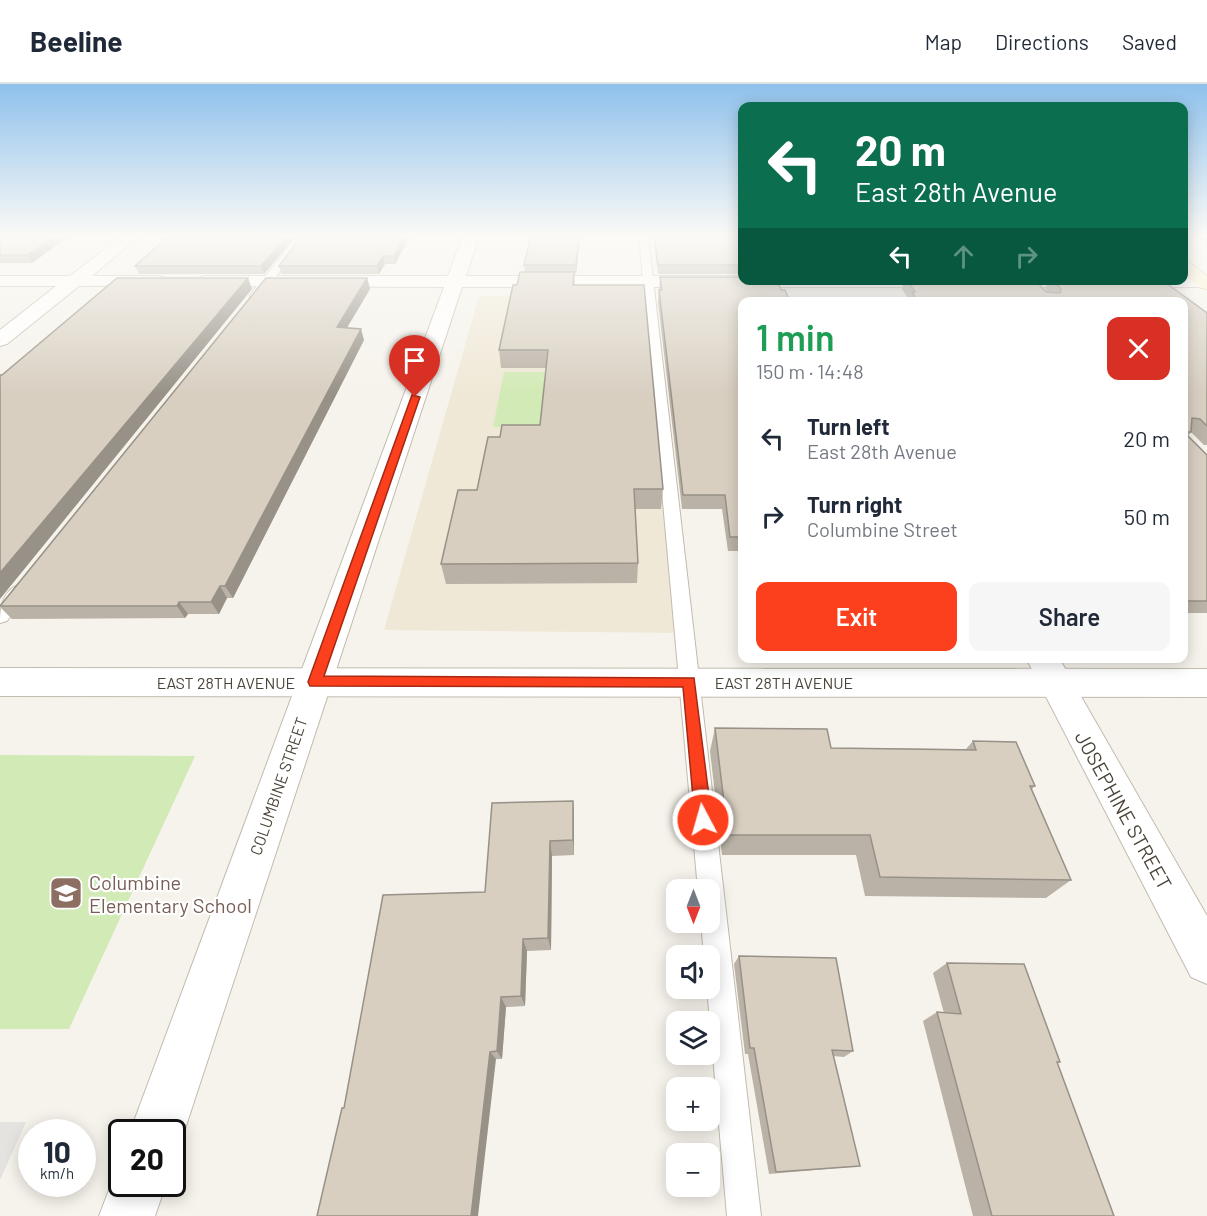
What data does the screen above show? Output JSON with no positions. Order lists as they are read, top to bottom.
{
  "streets": {
    "street": ["EAST 28TH AVENUE", "COLUMBINE STREET", "JOSEPHINE STREET"]
  },
  "crossings": [
    ["EAST 28TH AVENUE", "COLUMBINE STREET"],
    ["EAST 28TH AVENUE", "JOSEPHINE STREET"]
  ],
  "places": {
    "school or university": ["Columbine Elementary School"]
  },
  "north": "bottom",
  "page": {
    "header": "Beeline",
    "nav": ["Map", "Directions", "Saved"],
    "turn": ["20 m", "East 28th Avenue"],
    "heading": ["1 min", "150 m · 14:48"],
    "list": [
      {
        "name": "Turn left",
        "note": "East 28th Avenue",
        "value": "20 m"
      },
      {
        "name": "Turn right",
        "note": "Columbine Street",
        "value": "50 m"
      }
    ],
    "buttons": ["Exit", "Share"],
    "map_buttons": ["+", "−"],
    "speed": "10 km/h",
    "limit": "20"
  }
}
